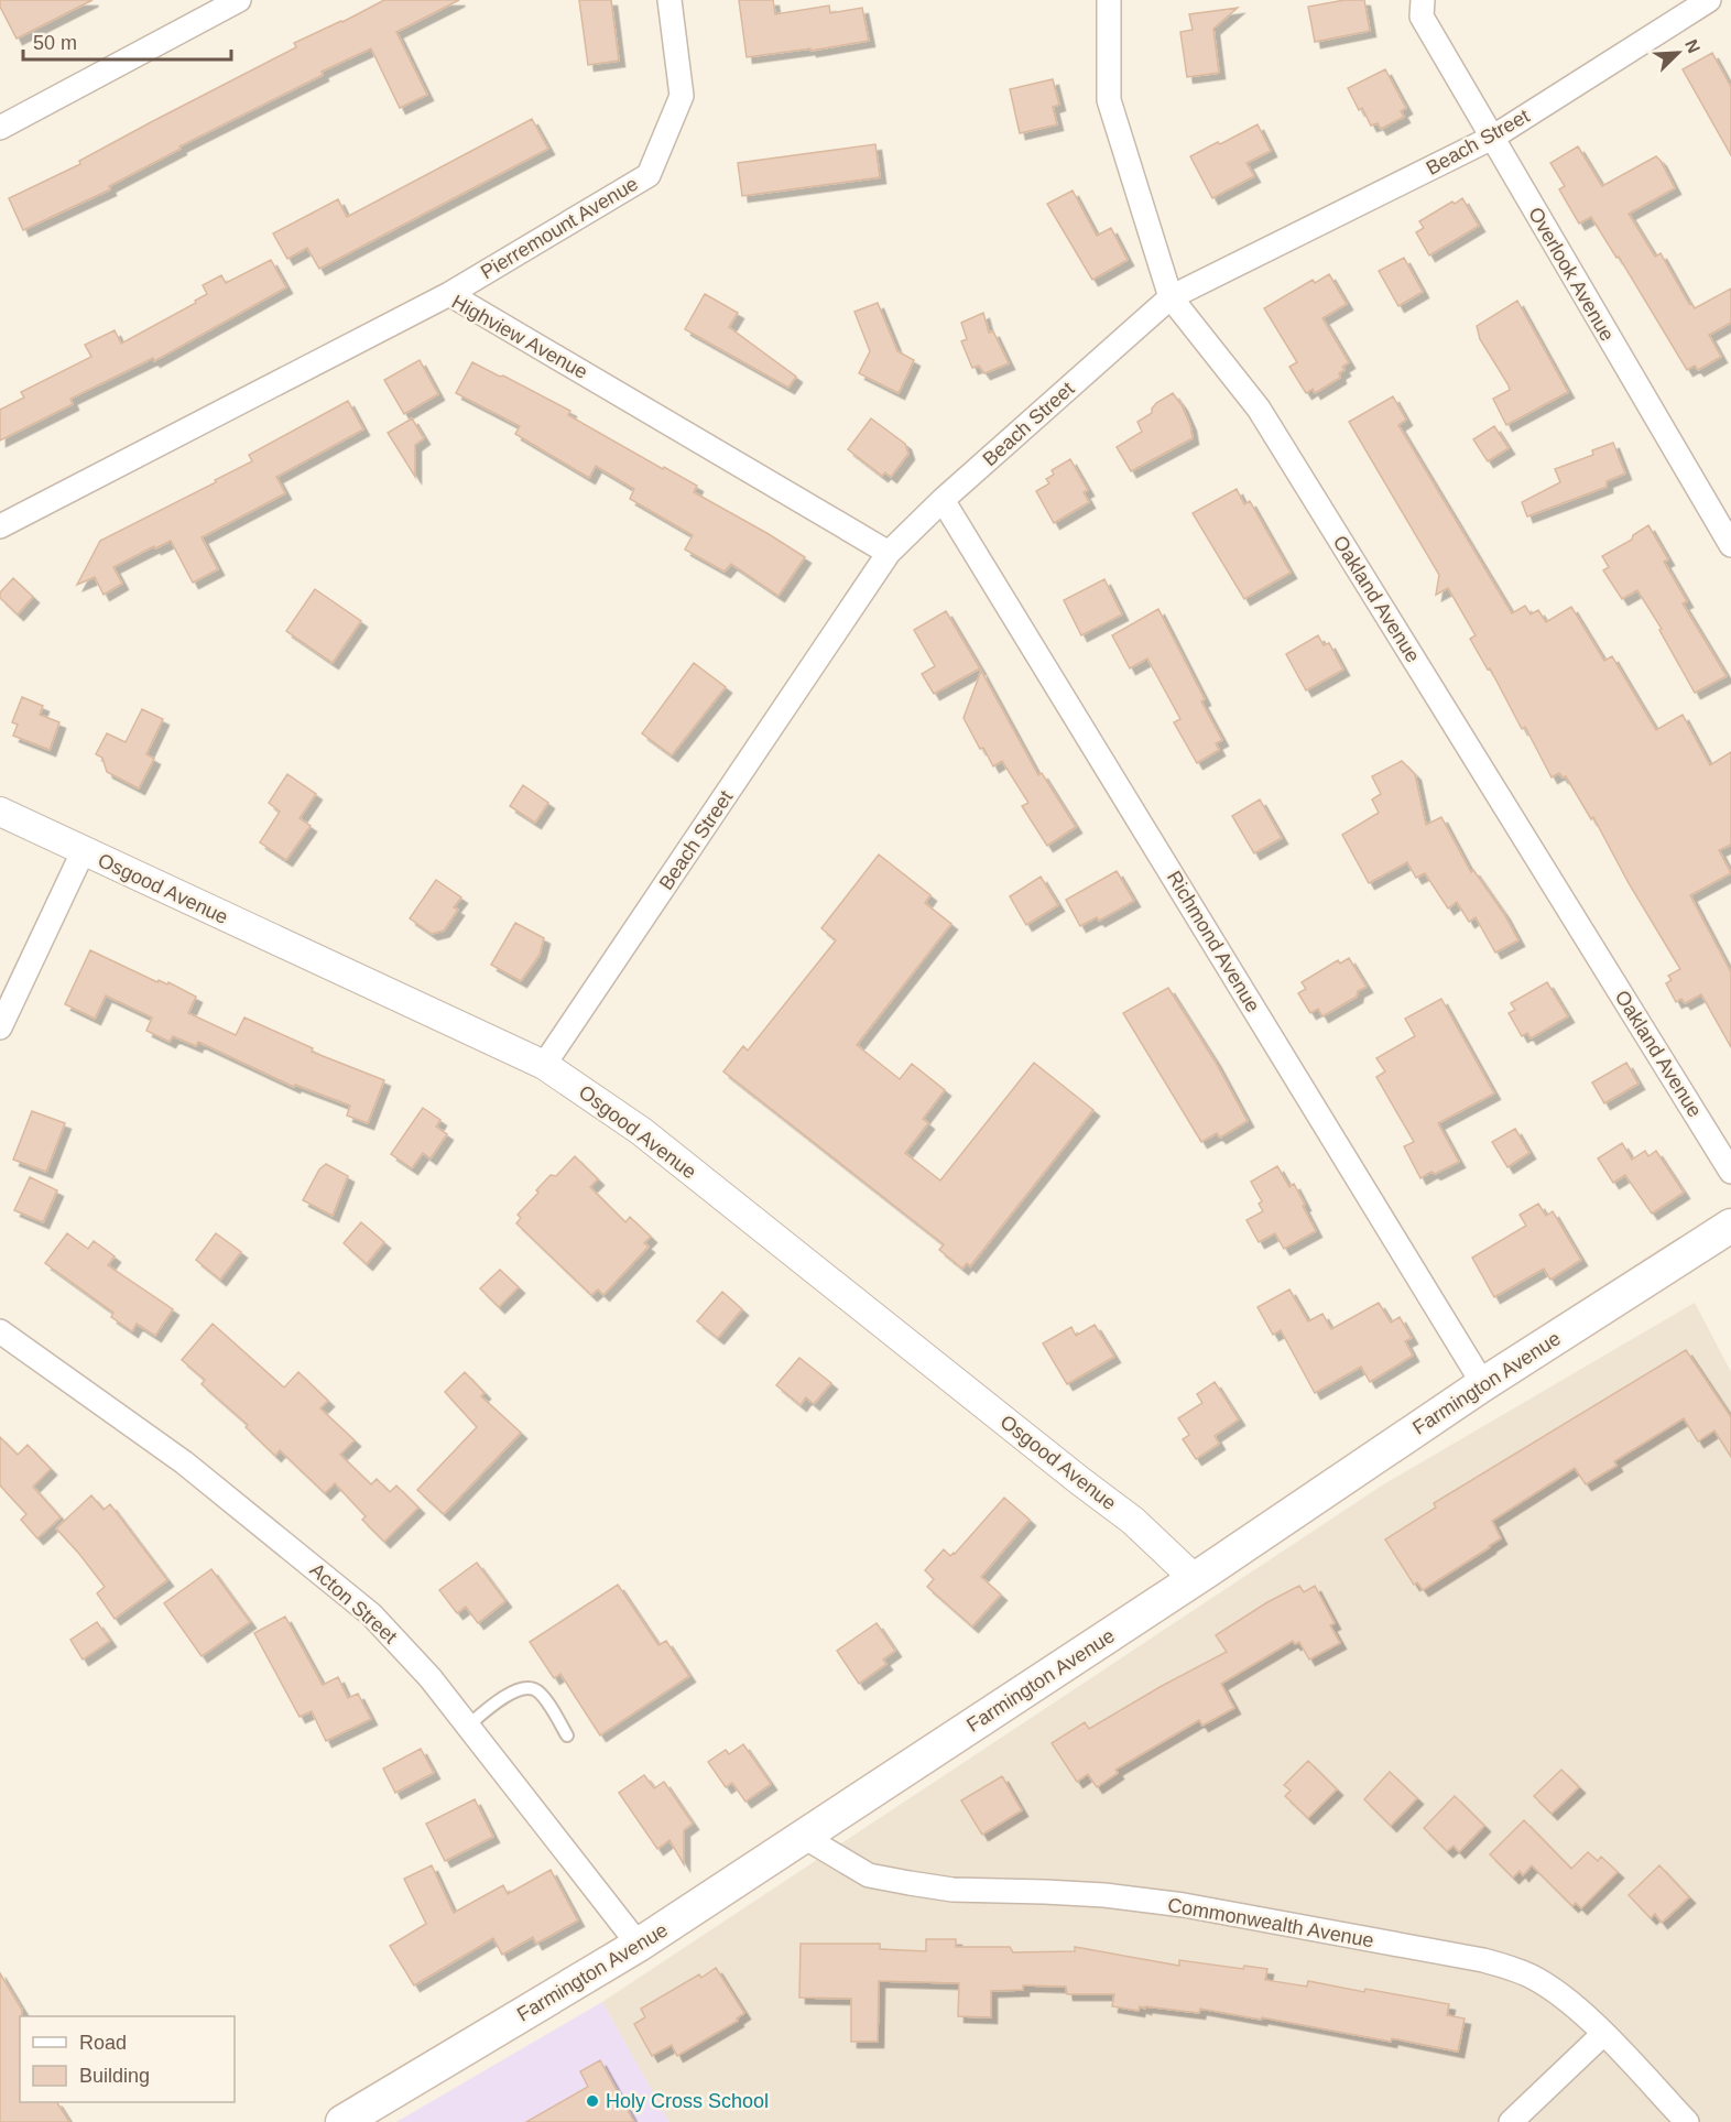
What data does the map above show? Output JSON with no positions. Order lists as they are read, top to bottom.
{
  "streets": {
    "main road": ["Farmington Avenue"],
    "street": [
      "Beach Street",
      "Pierremount Avenue",
      "Overlook Avenue",
      "Highview Avenue",
      "Oakland Avenue",
      "Osgood Avenue",
      "Richmond Avenue",
      "Acton Street",
      "Commonwealth Avenue"
    ]
  },
  "crossings": [
    ["Beach Street", "Overlook Avenue"],
    ["Beach Street", "Highview Avenue"],
    ["Beach Street", "Oakland Avenue"],
    ["Beach Street", "Osgood Avenue"],
    ["Beach Street", "Richmond Avenue"],
    ["Pierremount Avenue", "Highview Avenue"],
    ["Osgood Avenue", "Farmington Avenue"],
    ["Richmond Avenue", "Farmington Avenue"],
    ["Farmington Avenue", "Acton Street"],
    ["Farmington Avenue", "Commonwealth Avenue"]
  ],
  "places": ["Holy Cross School"],
  "legend": ["Road", "Building"],
  "scale_bar": "50 m",
  "north": "top right"
}
